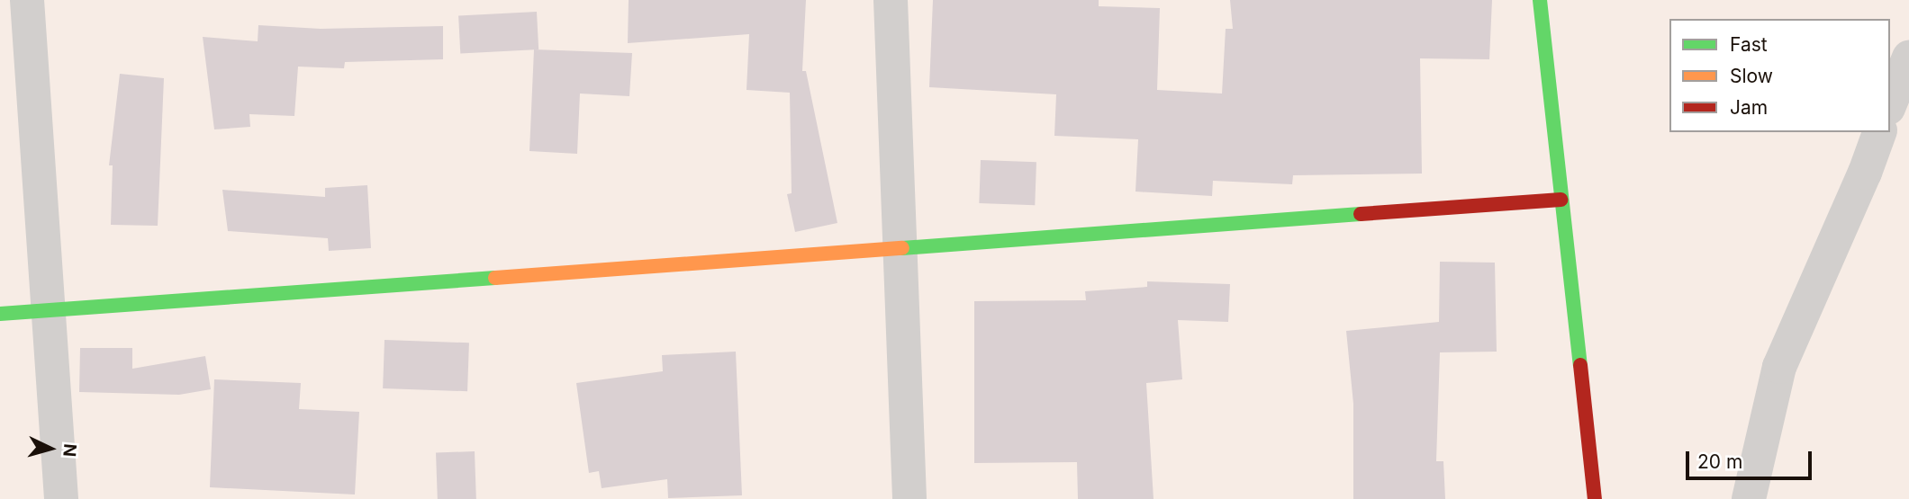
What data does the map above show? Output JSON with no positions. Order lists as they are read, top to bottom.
{
  "legend": ["Fast", "Slow", "Jam"],
  "scale_bar": "20 m",
  "north": "right"
}
